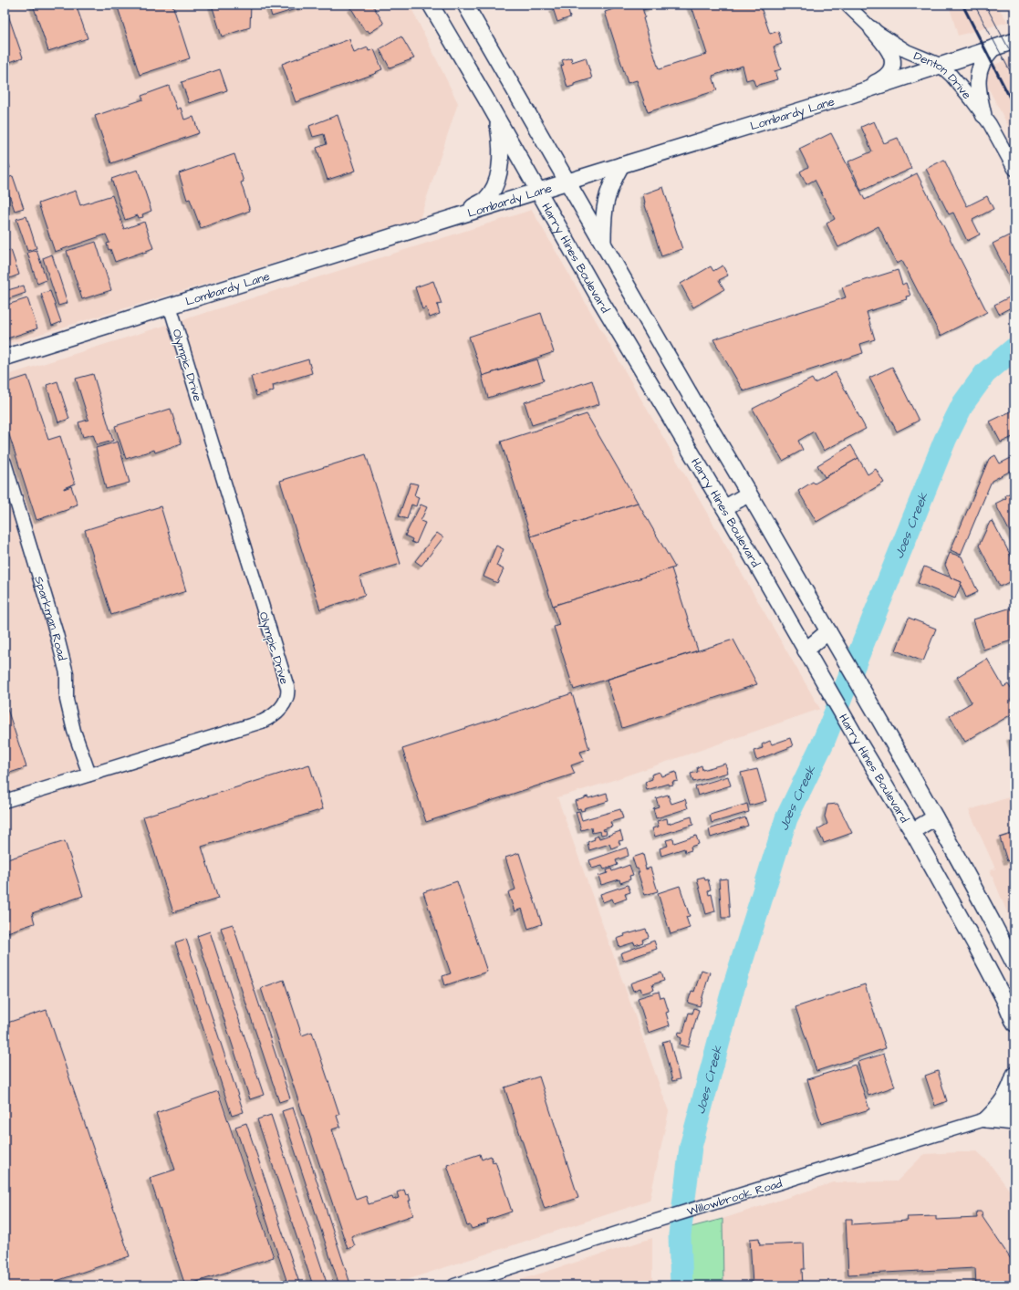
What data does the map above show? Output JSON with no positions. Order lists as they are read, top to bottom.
{
  "streets": {
    "main road": ["Lombardy Lane", "Harry Hines Boulevard"],
    "street": [
      "Denton Drive",
      "Olympic Drive",
      "Sparkman Road",
      "Willowbrook Road"
    ]
  },
  "crossings": [
    ["Denton Drive", "Lombardy Lane"],
    ["Lombardy Lane", "Harry Hines Boulevard"],
    ["Lombardy Lane", "Olympic Drive"],
    ["Olympic Drive", "Sparkman Road"]
  ],
  "water": ["Joes Creek"]
}
